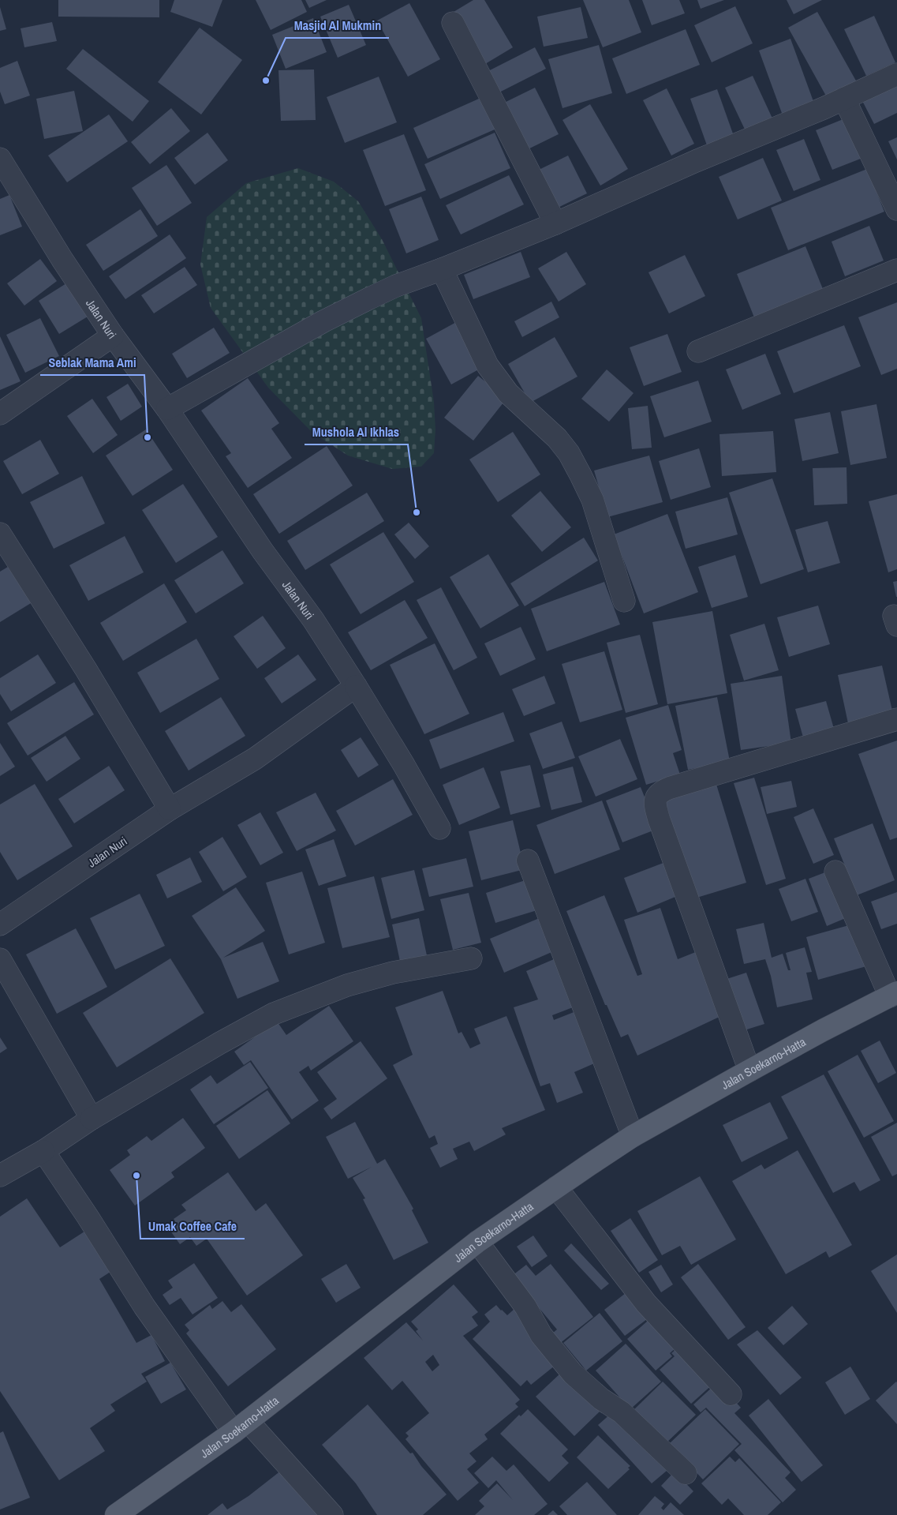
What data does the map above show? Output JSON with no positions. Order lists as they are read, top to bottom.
{
  "streets": {
    "main road": ["Jalan Soekarno-Hatta"],
    "street": ["Jalan Nuri"]
  },
  "places": [
    "Masjid Al Mukmin",
    "Seblak Mama Ami",
    "Mushola Al Ikhlas",
    "Umak Coffee Cafe"
  ]
}
